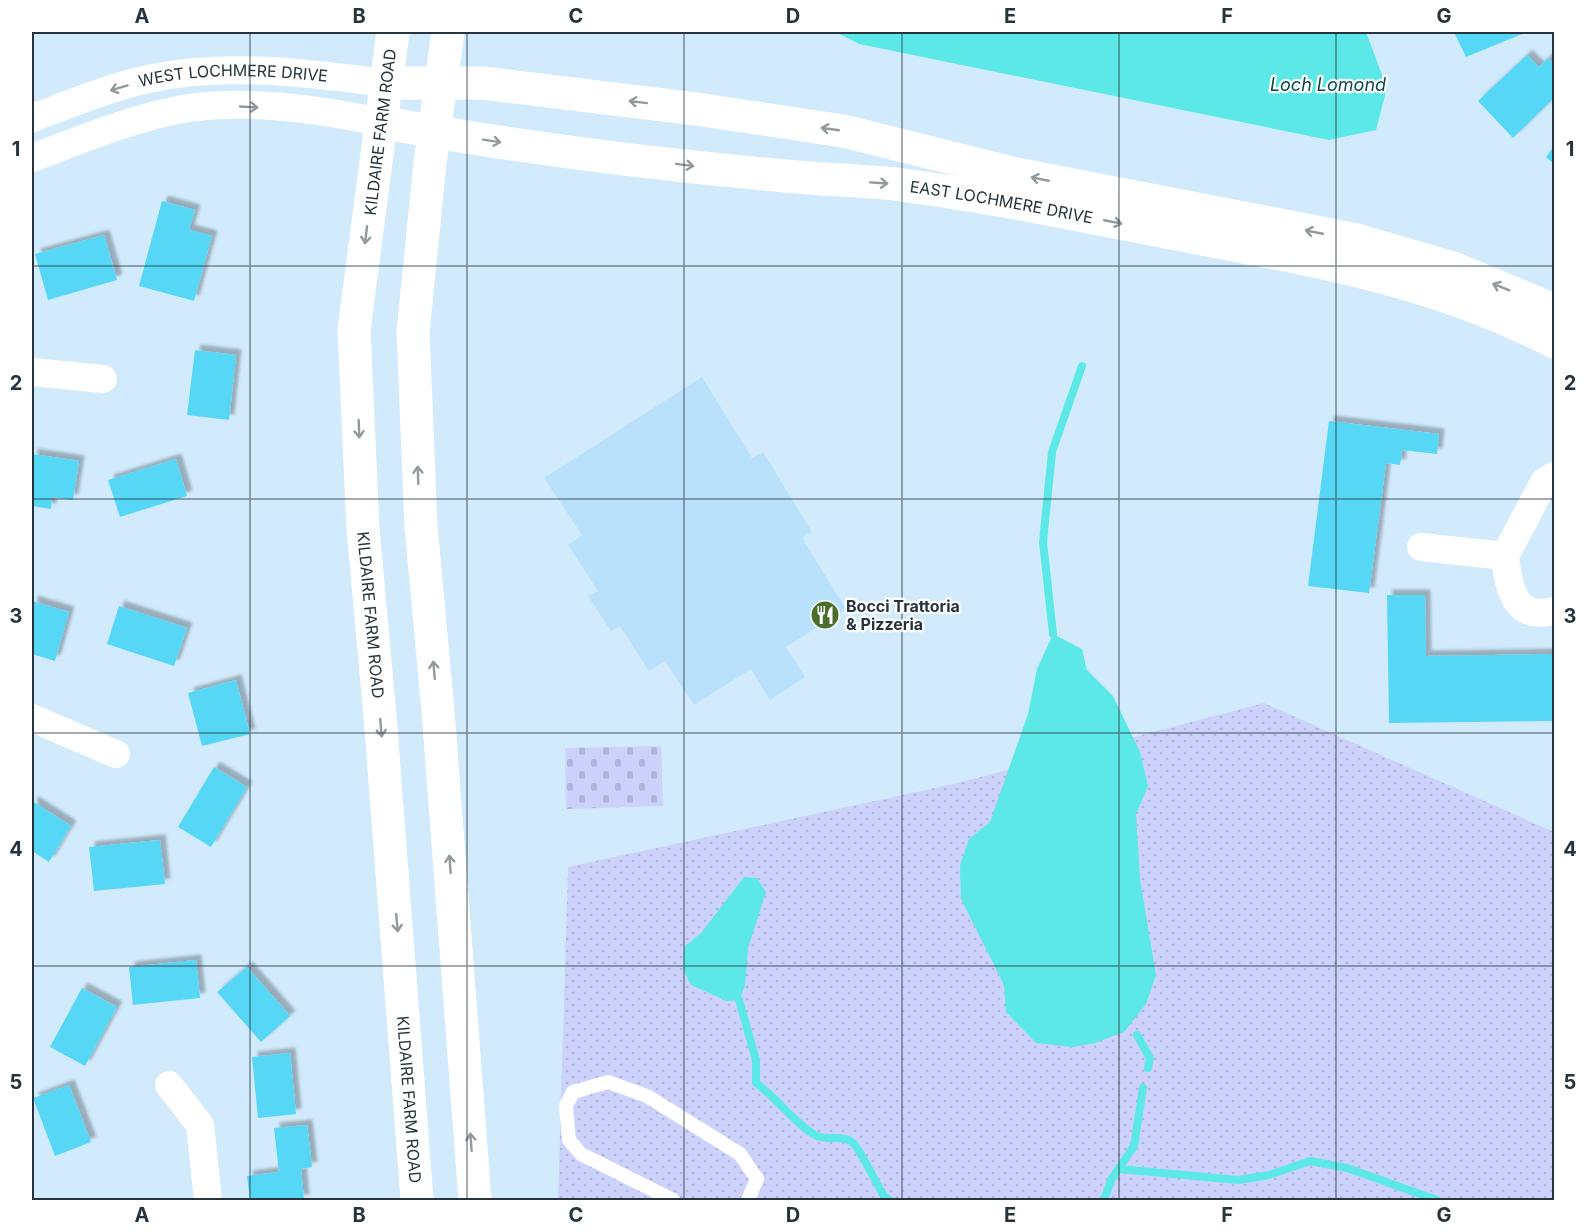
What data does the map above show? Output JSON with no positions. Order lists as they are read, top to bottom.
{
  "streets": {
    "street": ["WEST LOCHMERE DRIVE", "KILDAIRE FARM ROAD", "EAST LOCHMERE DRIVE"]
  },
  "crossings": [
    ["WEST LOCHMERE DRIVE", "KILDAIRE FARM ROAD"],
    ["WEST LOCHMERE DRIVE", "EAST LOCHMERE DRIVE"]
  ],
  "water": ["Loch Lomond"],
  "places": {
    "restaurant": ["Bocci Trattoria & Pizzeria"]
  },
  "grid": {
    "columns": [
      "A",
      "B",
      "C",
      "D",
      "E",
      "F",
      "G"
    ],
    "rows": [
      "1",
      "2",
      "3",
      "4",
      "5"
    ]
  }
}
